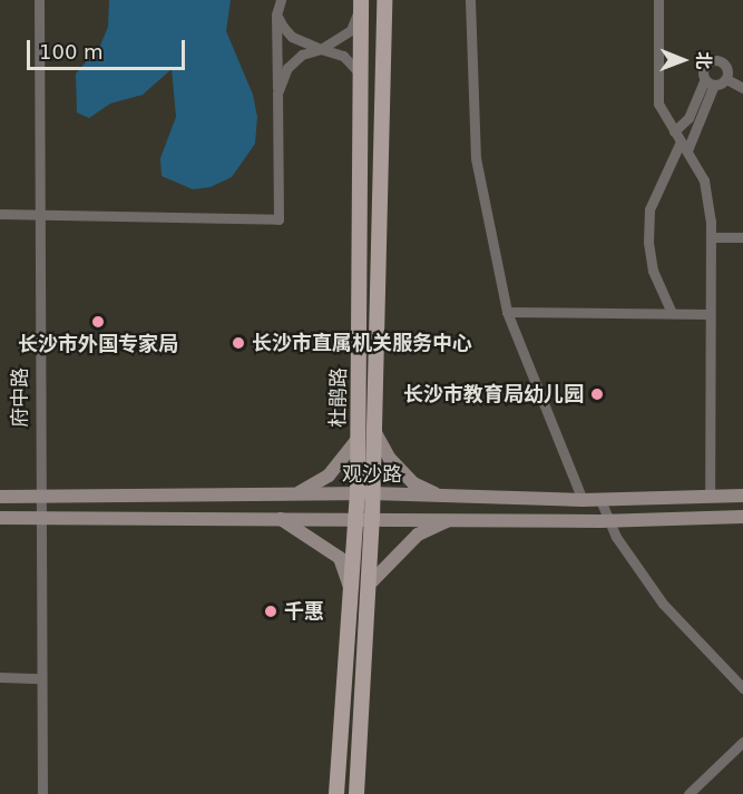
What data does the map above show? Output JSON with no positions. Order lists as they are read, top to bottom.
{
  "streets": {
    "main road": ["杜鹃路", "观沙路"],
    "street": ["府中路"]
  },
  "crossings": [
    ["府中路", "观沙路"],
    ["杜鹃路", "观沙路"]
  ],
  "places": [
    "长沙市外国专家局",
    "长沙市直属机关服务中心",
    "长沙市教育局幼儿园",
    "千惠"
  ],
  "scale_bar": "100 m",
  "north": "right"
}
